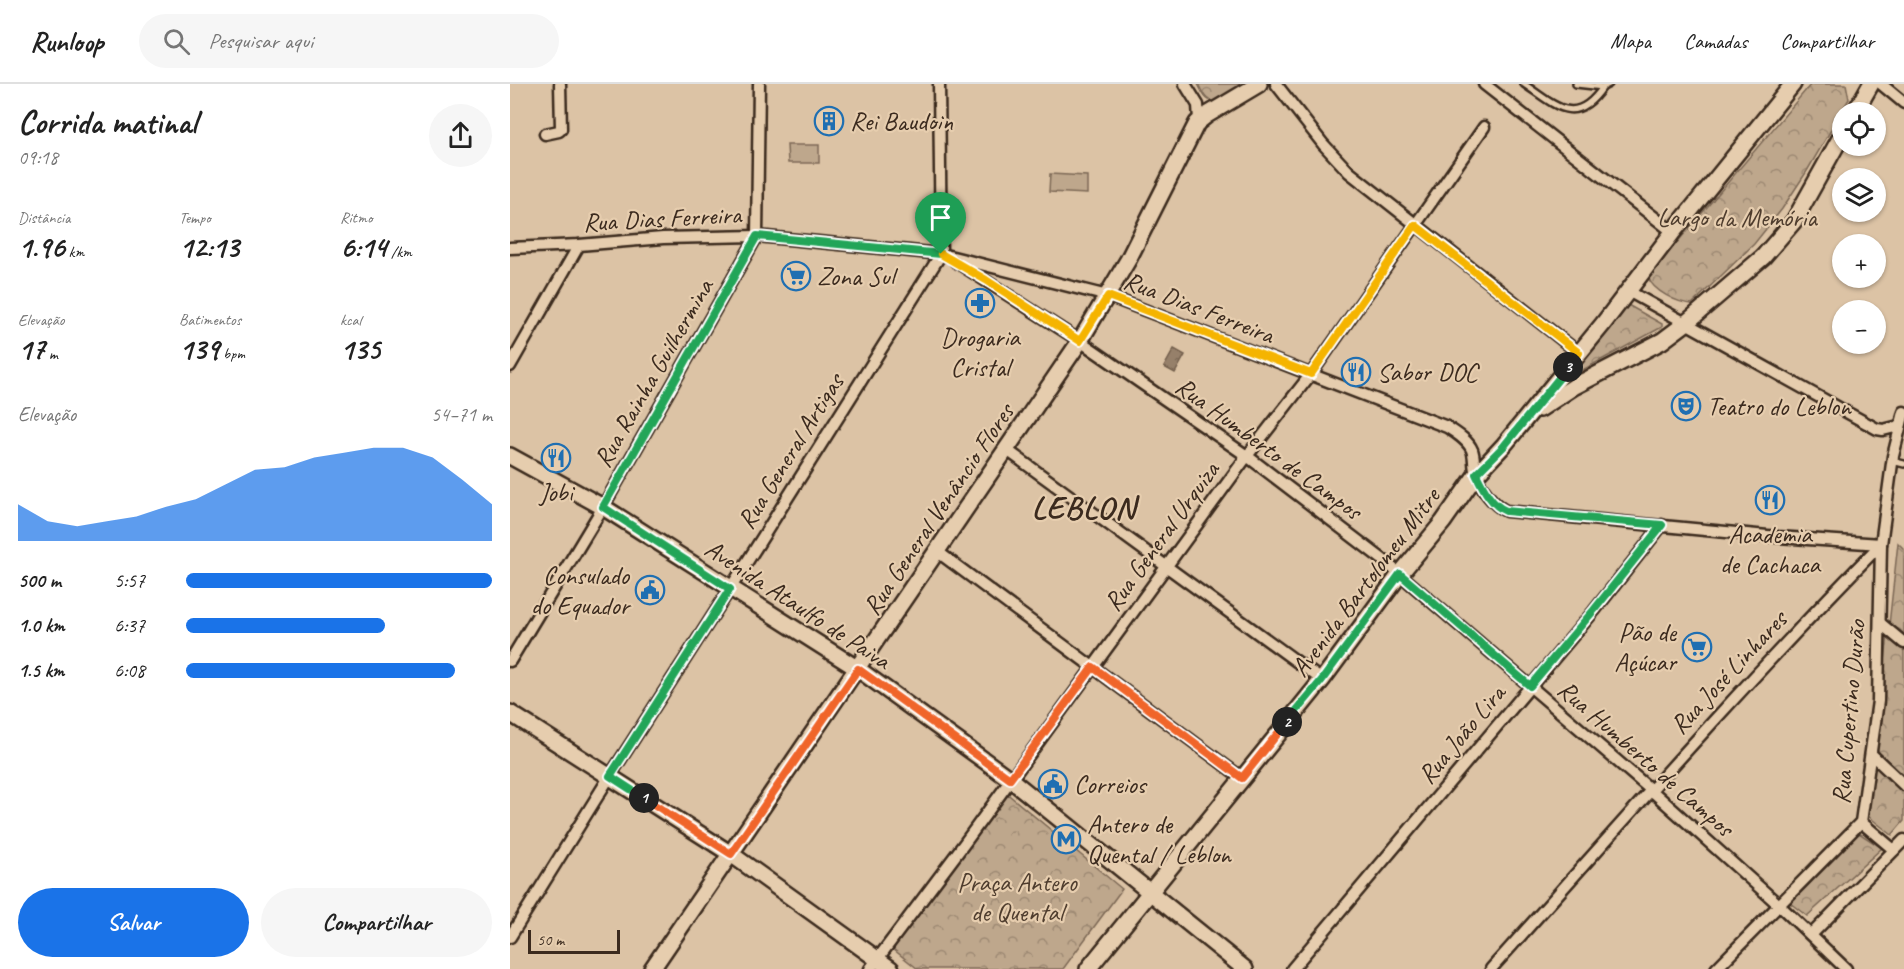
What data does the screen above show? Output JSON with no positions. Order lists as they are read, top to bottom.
{
  "streets": {
    "main road": ["Rua General Venâncio Flores", "Avenida Bartolomeu Mitre", "Avenida Ataulfo de Paiva"],
    "street": [
      "Rua Dias Ferreira",
      "Rua Rainha Guilhermina",
      "Rua Humberto de Campos",
      "Rua General Artigas",
      "Rua General Urquiza",
      "Rua José Linhares",
      "Rua Cupertino Durão",
      "Rua João Lira"
    ]
  },
  "crossings": [
    ["Rua Dias Ferreira", "Rua Rainha Guilhermina"],
    ["Rua Dias Ferreira", "Rua Humberto de Campos"],
    ["Rua Dias Ferreira", "Rua General Artigas"],
    ["Rua Dias Ferreira", "Rua General Venâncio Flores"],
    ["Rua Dias Ferreira", "Rua General Urquiza"],
    ["Rua Dias Ferreira", "Avenida Bartolomeu Mitre"],
    ["Rua Dias Ferreira", "Rua José Linhares"],
    ["Rua Dias Ferreira", "Rua Cupertino Durão"],
    ["Rua Dias Ferreira", "Rua João Lira"],
    ["Rua Rainha Guilhermina", "Avenida Ataulfo de Paiva"],
    ["Rua Humberto de Campos", "Rua General Artigas"],
    ["Rua Humberto de Campos", "Rua General Venâncio Flores"],
    ["Rua Humberto de Campos", "Rua General Urquiza"],
    ["Rua Humberto de Campos", "Avenida Bartolomeu Mitre"],
    ["Rua Humberto de Campos", "Rua José Linhares"],
    ["Rua Humberto de Campos", "Rua Cupertino Durão"],
    ["Rua Humberto de Campos", "Rua João Lira"],
    ["Rua General Artigas", "Avenida Ataulfo de Paiva"],
    ["Rua General Venâncio Flores", "Avenida Ataulfo de Paiva"],
    ["Rua General Urquiza", "Avenida Ataulfo de Paiva"],
    ["Avenida Bartolomeu Mitre", "Avenida Ataulfo de Paiva"],
    ["Rua José Linhares", "Rua Cupertino Durão"]
  ],
  "districts": ["LEBLON"],
  "parks": ["Largo da Memória", "Praça Antero de Quental"],
  "places": {
    "building": ["Rei Baudoin"],
    "supermarket": ["Zona Sul", "Pão de Açúcar"],
    "pharmacy": ["Drogaria Cristal"],
    "restaurant": ["Sabor DOC", "Jobi", "Academia de Cachaca"],
    "theatre": ["Teatro do Leblon"],
    "public building": ["Consulado do Equador", "Correios"],
    "metro station": ["Antero de Quental / Leblon"]
  },
  "scale_bar": "50 m",
  "page": {
    "header": "Runloop",
    "search": "Pesquisar aqui",
    "nav": ["Mapa", "Camadas", "Compartilhar"],
    "heading": ["Corrida matinal", "09:18"],
    "map_buttons": ["+", "−"],
    "stats": [
      ["Distância", "1.96 km"],
      ["Tempo", "12:13"],
      ["Ritmo", "6:14 /km"],
      ["Elevação", "17 m"],
      ["Batimentos", "139 bpm"],
      ["kcal", "135"]
    ],
    "pins": ["3", "2", "1"],
    "chart": ["Elevação", "54–71 m"],
    "list": [
      {
        "name": "500 m",
        "note": "5:57"
      },
      {
        "name": "1.0 km",
        "note": "6:37"
      },
      {
        "name": "1.5 km",
        "note": "6:08"
      }
    ],
    "buttons": ["Salvar", "Compartilhar"],
    "scale": "50 m"
  }
}
